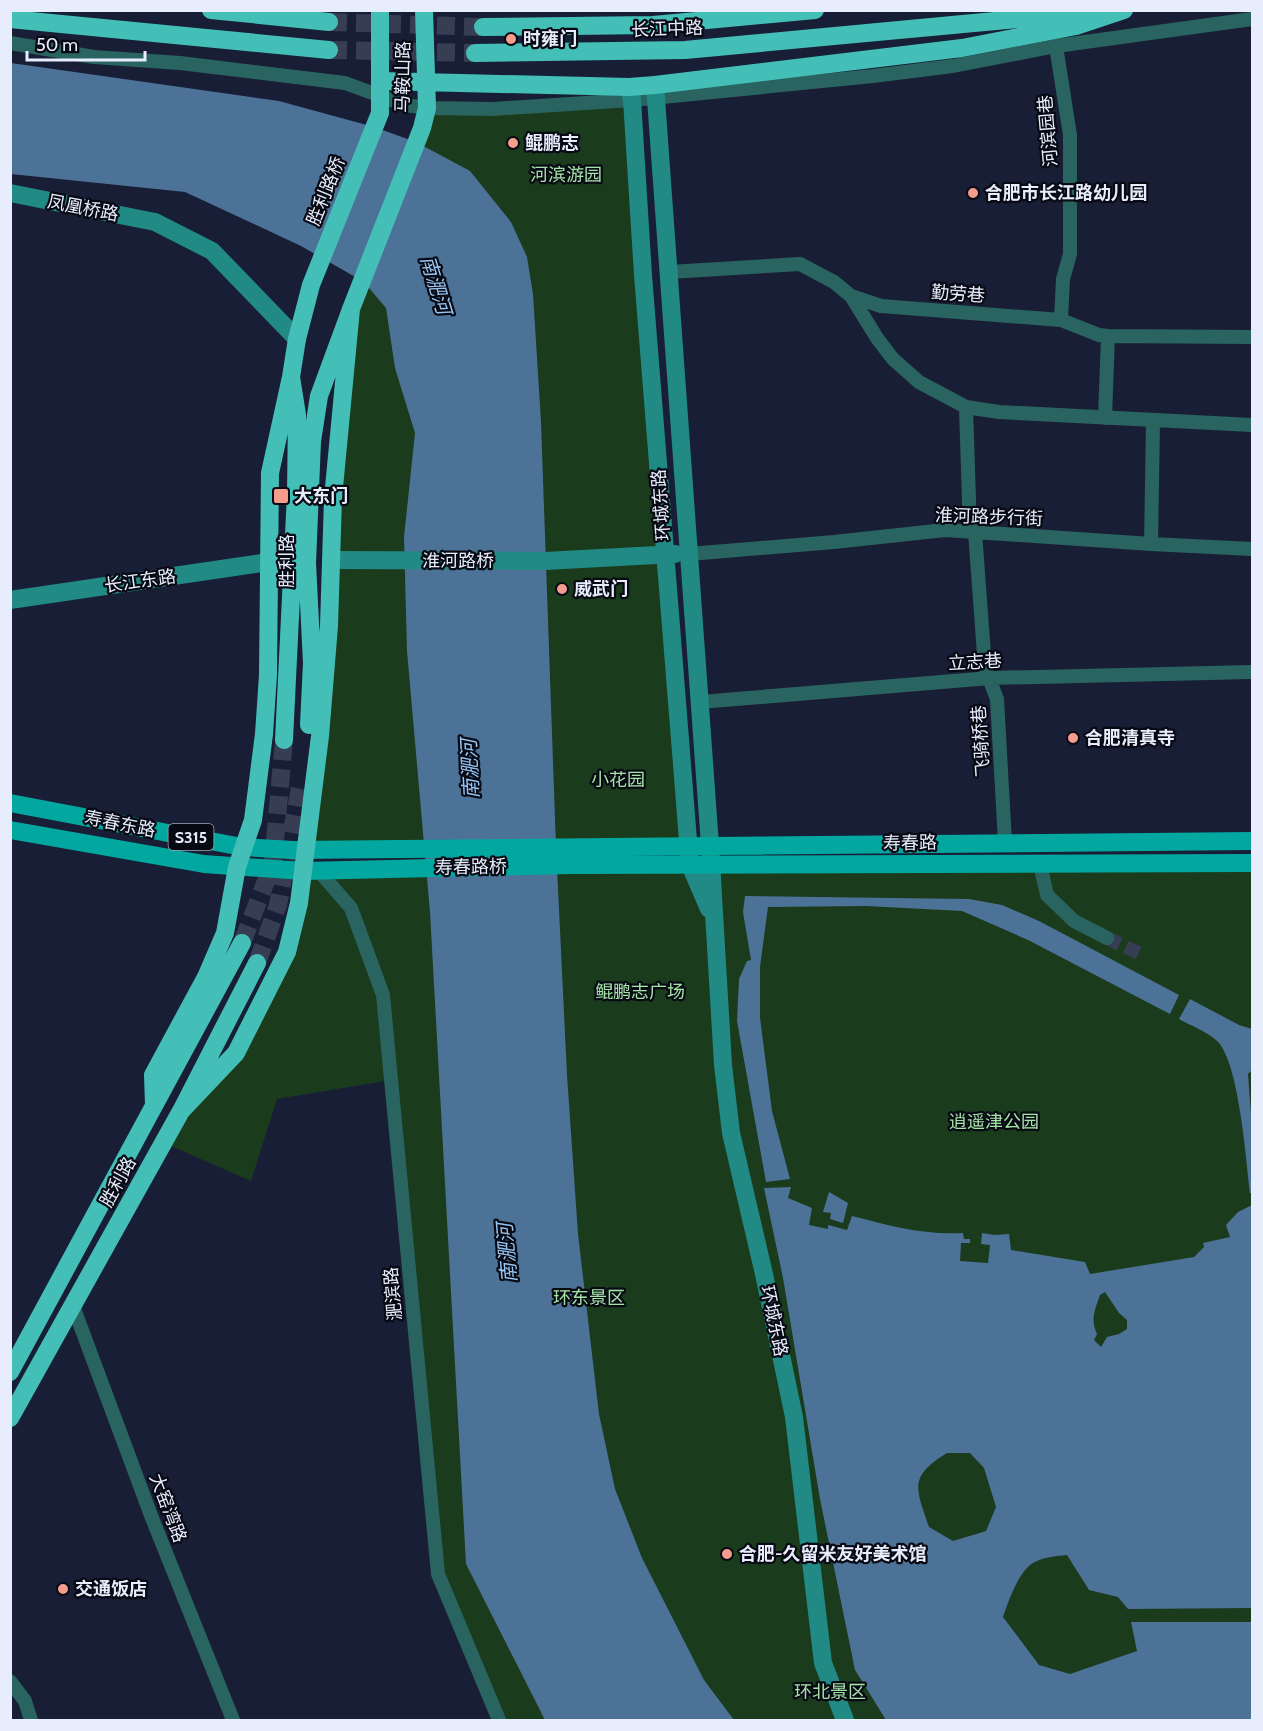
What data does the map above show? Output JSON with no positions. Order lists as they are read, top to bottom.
{
  "streets": {
    "highway": [
      "长江中路",
      "马鞍山路",
      "胜利路桥",
      "胜利路"
    ],
    "main road": [
      "寿春东路",
      "S315",
      "寿春路",
      "寿春路桥"
    ],
    "street": [
      "河滨园巷",
      "凤凰桥路",
      "勤劳巷",
      "环城东路",
      "淮河路步行街",
      "淮河路桥",
      "长江东路",
      "立志巷",
      "飞骑桥巷",
      "淝滨路",
      "大窑湾路"
    ]
  },
  "crossings": [
    ["马鞍山路", "胜利路桥"],
    ["马鞍山路", "胜利路"],
    ["河滨园巷", "勤劳巷"],
    ["胜利路桥", "胜利路"],
    ["凤凰桥路", "胜利路"],
    ["勤劳巷", "环城东路"],
    ["环城东路", "淮河路步行街"],
    ["环城东路", "淮河路桥"],
    ["环城东路", "立志巷"],
    ["环城东路", "寿春路"],
    ["淮河路步行街", "淮河路桥"],
    ["淮河路步行街", "飞骑桥巷"],
    ["胜利路", "大窑湾路"],
    ["立志巷", "飞骑桥巷"],
    ["飞骑桥巷", "寿春路"],
    ["寿春东路", "寿春路桥"],
    ["寿春东路", "淝滨路"],
    ["寿春路", "寿春路桥"]
  ],
  "water": ["南淝河"],
  "parks": [
    "河滨游园",
    "小花园",
    "鲲鹏志广场",
    "逍遥津公园",
    "环东景区",
    "环北景区"
  ],
  "places": {
    "other": [
      "时雍门",
      "鲲鹏志",
      "合肥市长江路幼儿园",
      "威武门",
      "合肥清真寺",
      "合肥-久留米友好美术馆",
      "交通饭店"
    ],
    "transit": ["大东门"]
  },
  "scale_bar": "50 m"
}
